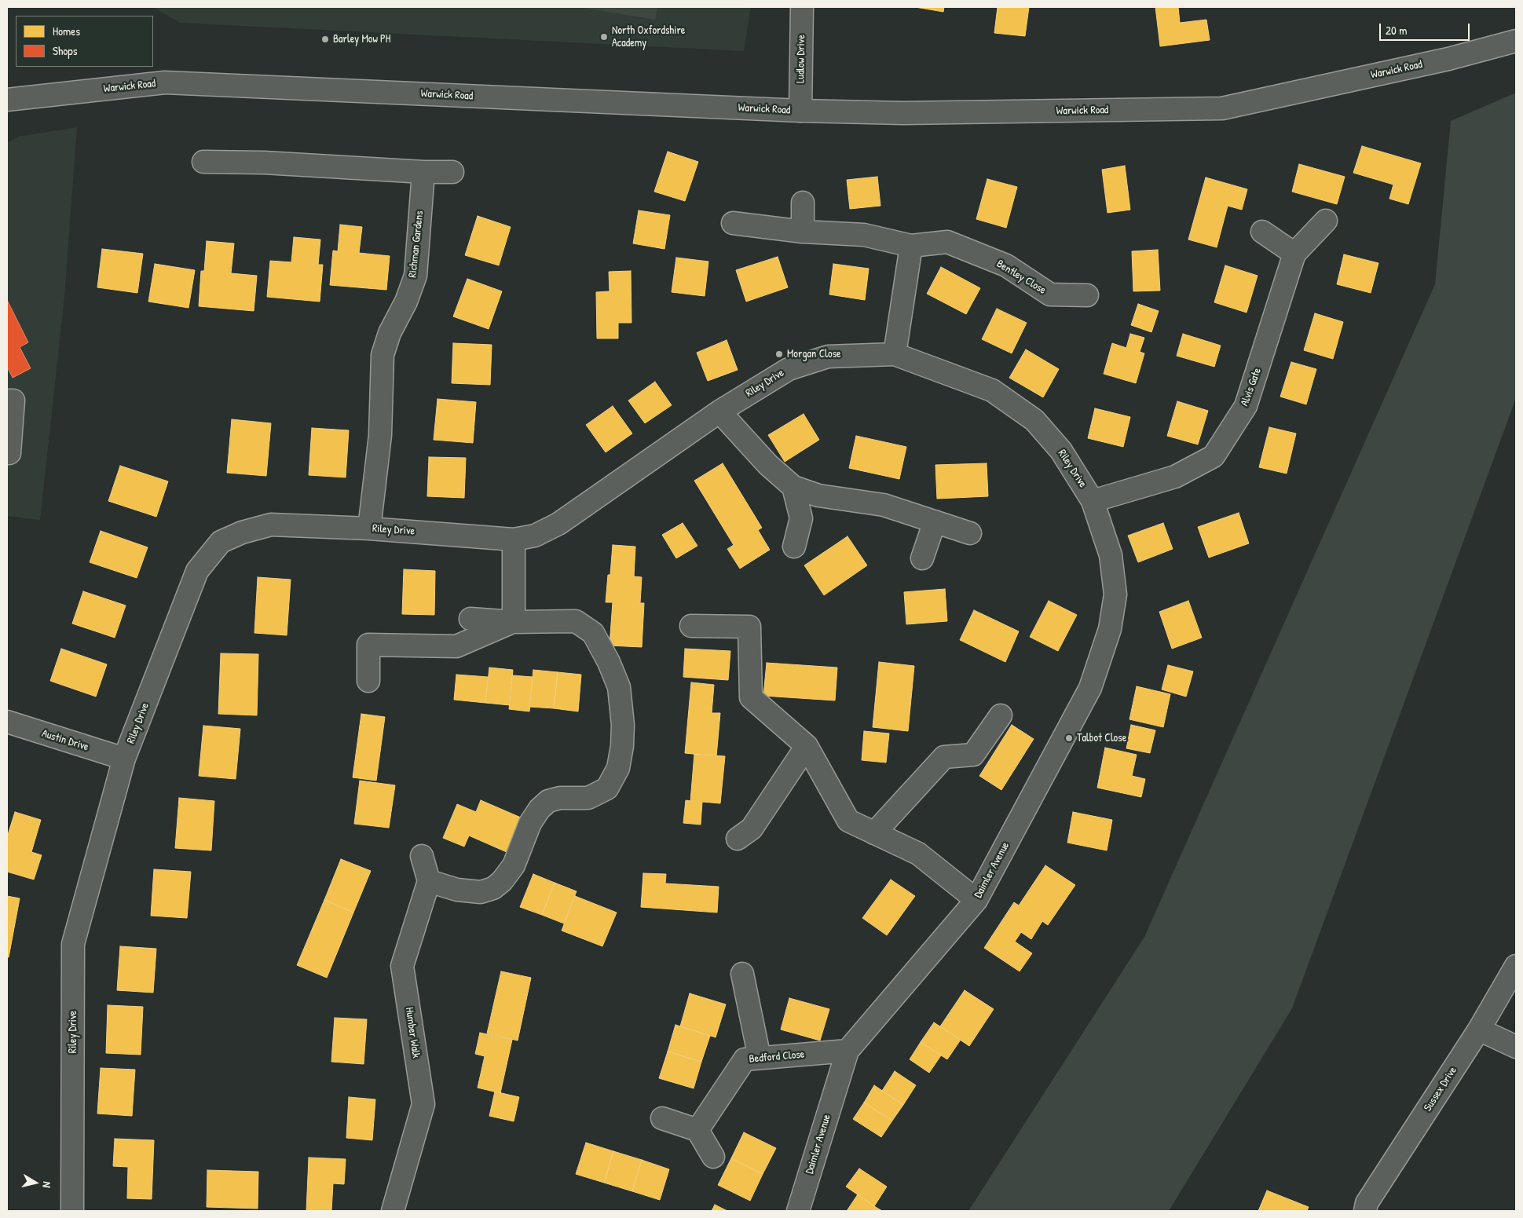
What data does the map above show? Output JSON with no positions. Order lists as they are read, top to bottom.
{
  "streets": {
    "street": [
      "Ludlow Drive",
      "Warwick Road",
      "Richman Gardens",
      "Bentley Close",
      "Riley Drive",
      "Alvis Gate",
      "Austin Drive",
      "Daimler Avenue",
      "Humber Walk",
      "Bedford Close",
      "Sussex Drive"
    ]
  },
  "crossings": [
    ["Ludlow Drive", "Warwick Road"],
    ["Richman Gardens", "Riley Drive"],
    ["Riley Drive", "Alvis Gate"],
    ["Riley Drive", "Austin Drive"],
    ["Riley Drive", "Daimler Avenue"],
    ["Alvis Gate", "Daimler Avenue"],
    ["Daimler Avenue", "Bedford Close"]
  ],
  "places": [
    "North Oxfordshire Academy",
    "Barley Mow PH",
    "Morgan Close",
    "Talbot Close"
  ],
  "legend": ["Homes", "Shops"],
  "scale_bar": "20 m",
  "north": "right"
}
